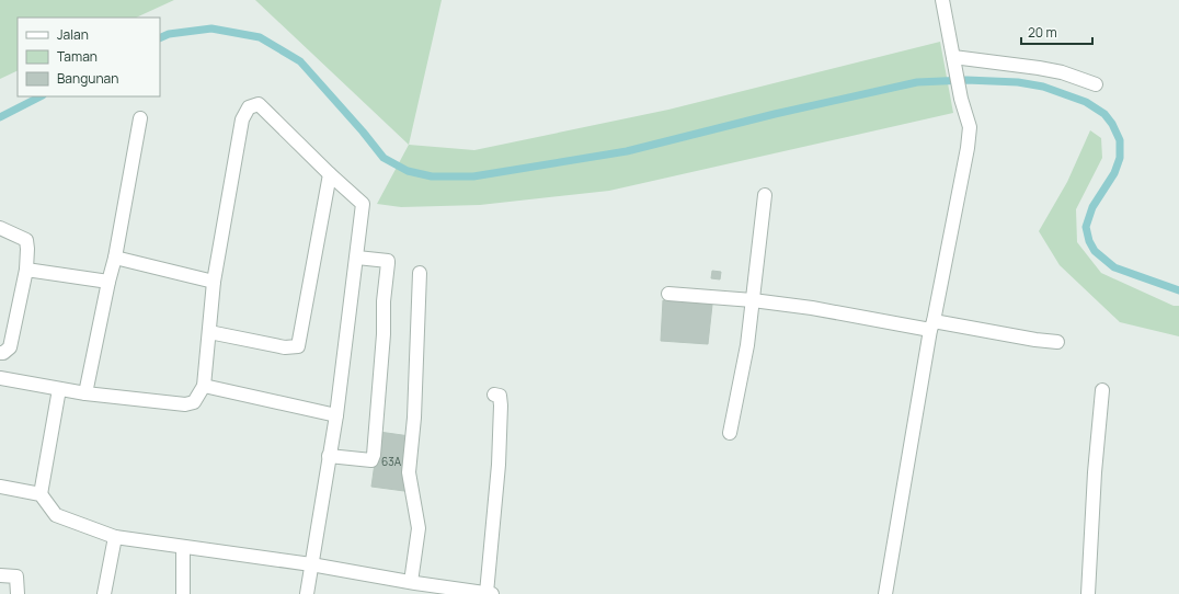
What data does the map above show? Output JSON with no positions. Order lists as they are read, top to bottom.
{
  "house_numbers": ["63A"],
  "legend": ["Jalan", "Taman", "Bangunan"],
  "scale_bar": "20 m"
}
